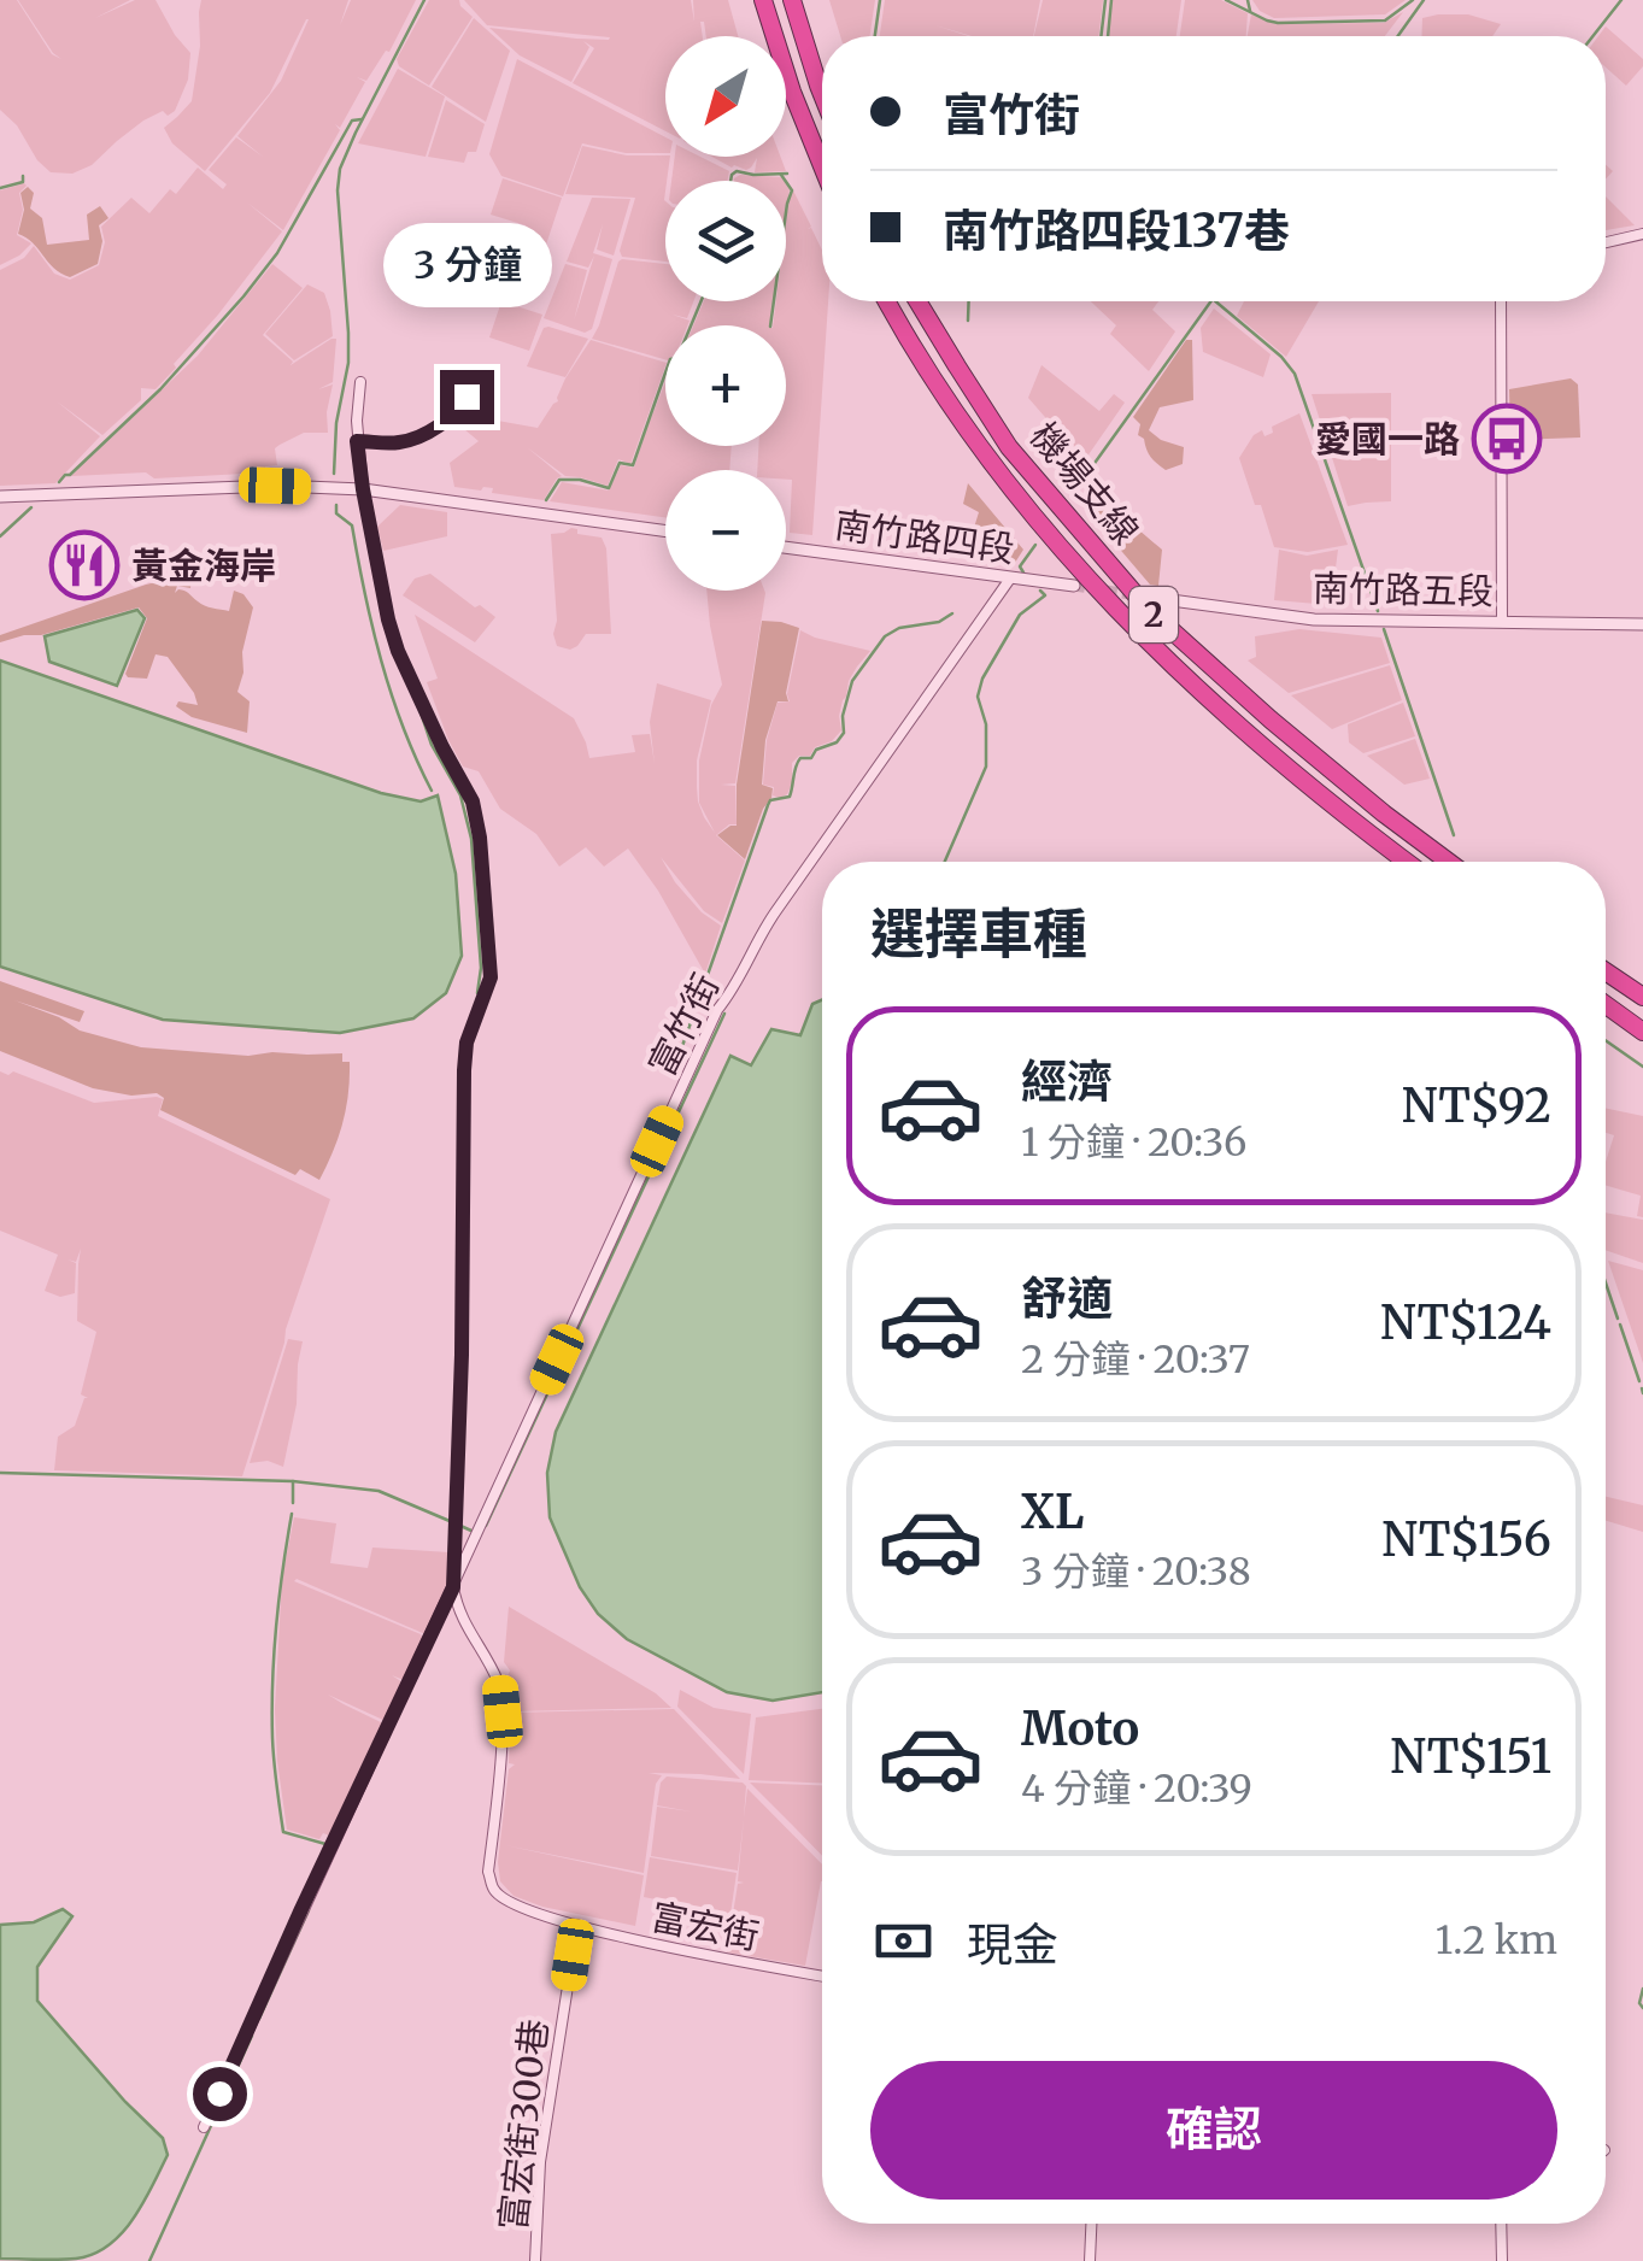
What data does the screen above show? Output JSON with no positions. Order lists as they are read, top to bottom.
{
  "streets": {
    "highway": ["機場支線", "2"],
    "street": [
      "南竹路四段",
      "南竹路五段",
      "富竹街",
      "富宏街",
      "富宏街300巷"
    ]
  },
  "crossings": [
    ["南竹路四段", "富竹街"],
    ["富竹街", "富宏街"],
    ["富宏街", "富宏街300巷"]
  ],
  "places": {
    "bus stop": ["愛國一路"],
    "restaurant": ["黃金海岸"]
  },
  "north": "bottom left",
  "page": {
    "map_buttons": ["+", "−"],
    "banner": ["富竹街", "南竹路四段137巷"],
    "bubble": "3 分鐘",
    "heading": "選擇車種",
    "list": [
      {
        "name": "經濟",
        "note": "1 分鐘 · 20:36",
        "value": "NT$92"
      },
      {
        "name": "舒適",
        "note": "2 分鐘 · 20:37",
        "value": "NT$124"
      },
      {
        "name": "XL",
        "note": "3 分鐘 · 20:38",
        "value": "NT$156"
      },
      {
        "name": "Moto",
        "note": "4 分鐘 · 20:39",
        "value": "NT$151"
      }
    ],
    "pay": ["現金", "1.2 km"],
    "buttons": "確認"
  }
}
